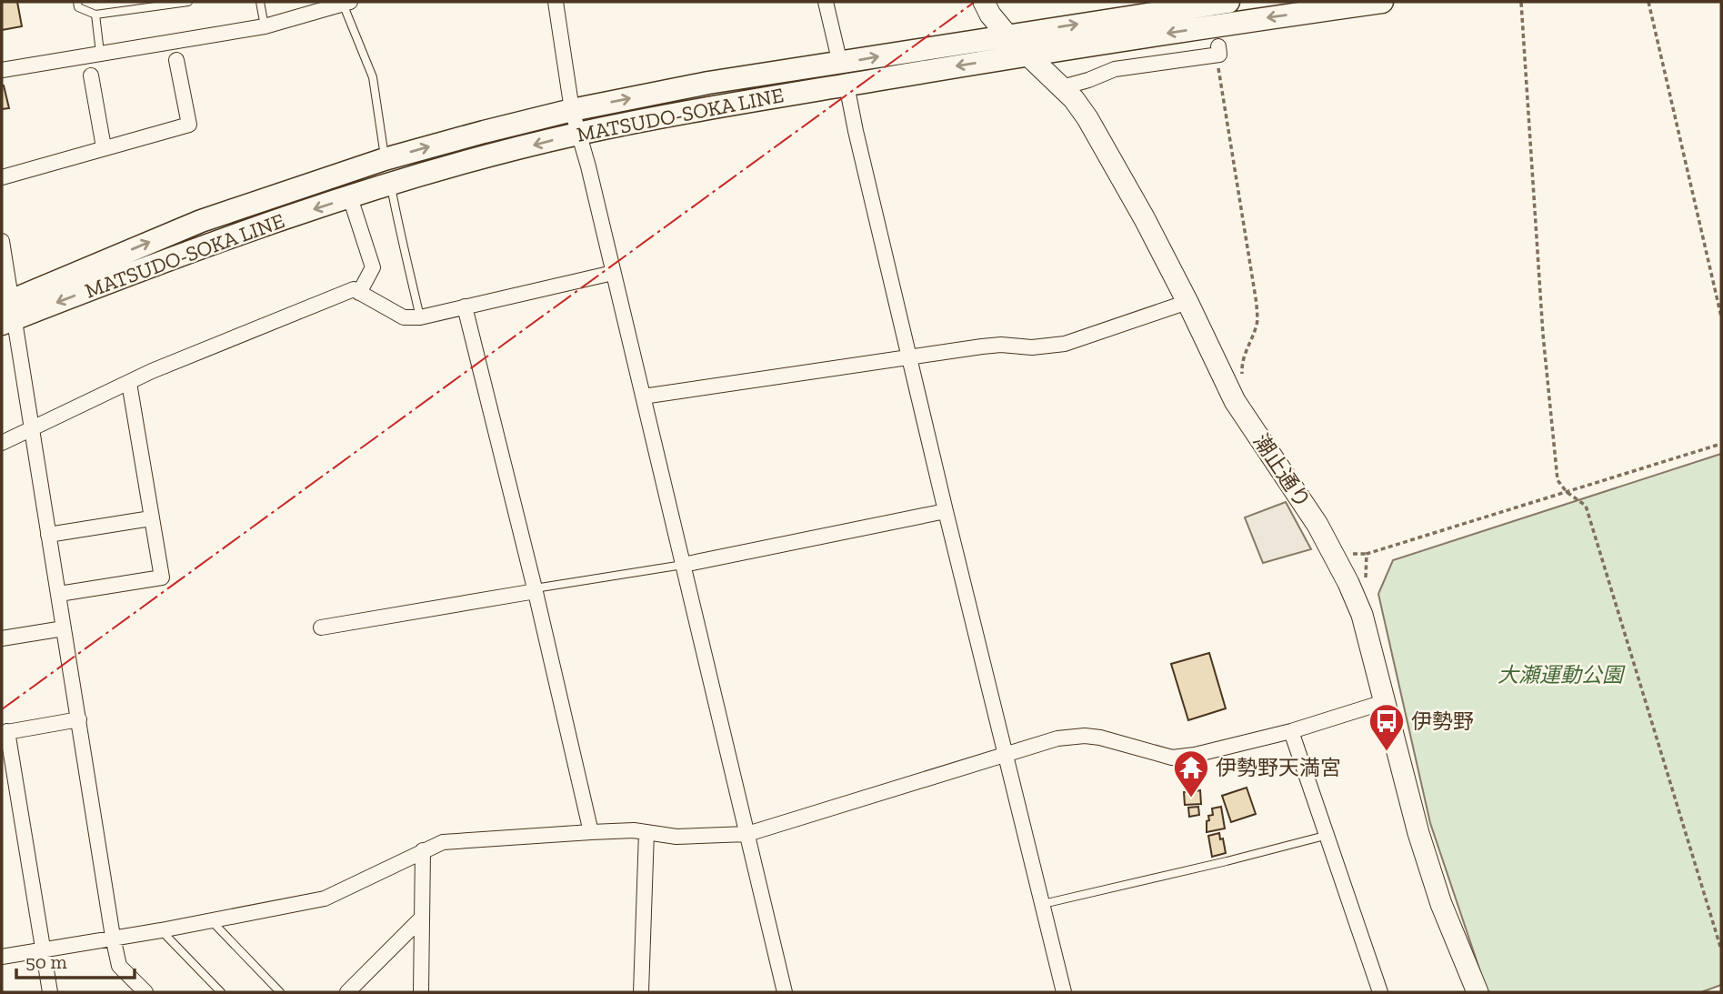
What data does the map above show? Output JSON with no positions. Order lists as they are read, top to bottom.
{
  "streets": {
    "main road": ["MATSUDO-SOKA LINE"],
    "street": ["潮止通り"]
  },
  "crossings": [
    ["MATSUDO-SOKA LINE", "潮止通り"]
  ],
  "parks": ["大瀬運動公園"],
  "places": {
    "bus stop": ["伊勢野"],
    "temple": ["伊勢野天満宮"]
  },
  "scale_bar": "50 m"
}
